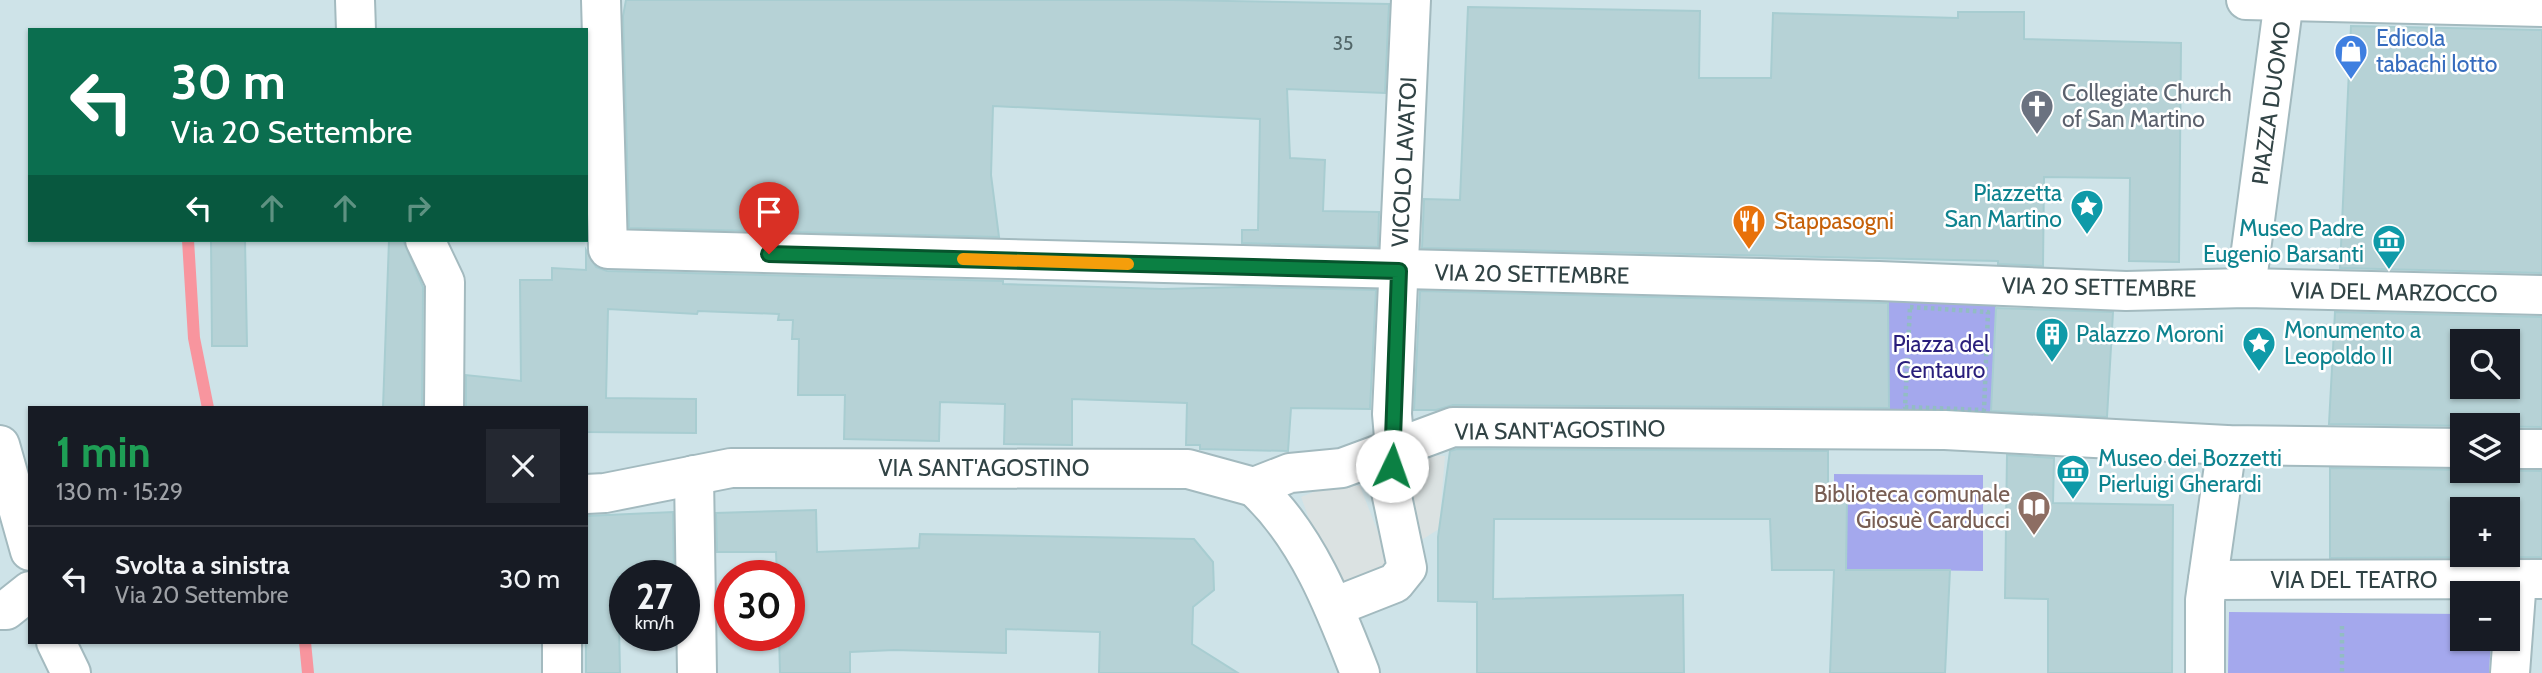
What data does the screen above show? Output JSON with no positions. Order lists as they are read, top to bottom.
{
  "streets": {
    "street": [
      "PIAZZA DUOMO",
      "VICOLO LAVATOI",
      "VIA 20 SETTEMBRE",
      "VIA DEL MARZOCCO",
      "VIA SANT'AGOSTINO",
      "VIA DEL TEATRO"
    ]
  },
  "crossings": [
    ["PIAZZA DUOMO", "VIA 20 SETTEMBRE"],
    ["PIAZZA DUOMO", "VIA DEL MARZOCCO"],
    ["VICOLO LAVATOI", "VIA 20 SETTEMBRE"],
    ["VICOLO LAVATOI", "VIA SANT'AGOSTINO"],
    ["VIA 20 SETTEMBRE", "VIA DEL MARZOCCO"]
  ],
  "parks": ["Piazza del Centauro"],
  "places": {
    "shop": ["Edicola tabachi lotto"],
    "church": ["Collegiate Church of San Martino"],
    "place": ["Piazzetta San Martino", "Monumento a Leopoldo II"],
    "restaurant": ["Stappasogni"],
    "museum": ["Museo Padre Eugenio Barsanti", "Museo dei Bozzetti Pierluigi Gherardi"],
    "building": ["Palazzo Moroni"],
    "library": ["Biblioteca comunale Giosuè Carducci"]
  },
  "house_numbers": ["35"],
  "page": {
    "turn": ["30 m", "Via 20 Settembre"],
    "map_buttons": ["+", "−"],
    "heading": ["1 min", "130 m · 15:29"],
    "list": [
      {
        "name": "Svolta a sinistra",
        "note": "Via 20 Settembre",
        "value": "30 m"
      }
    ],
    "speed": "27 km/h",
    "limit": "30"
  }
}
